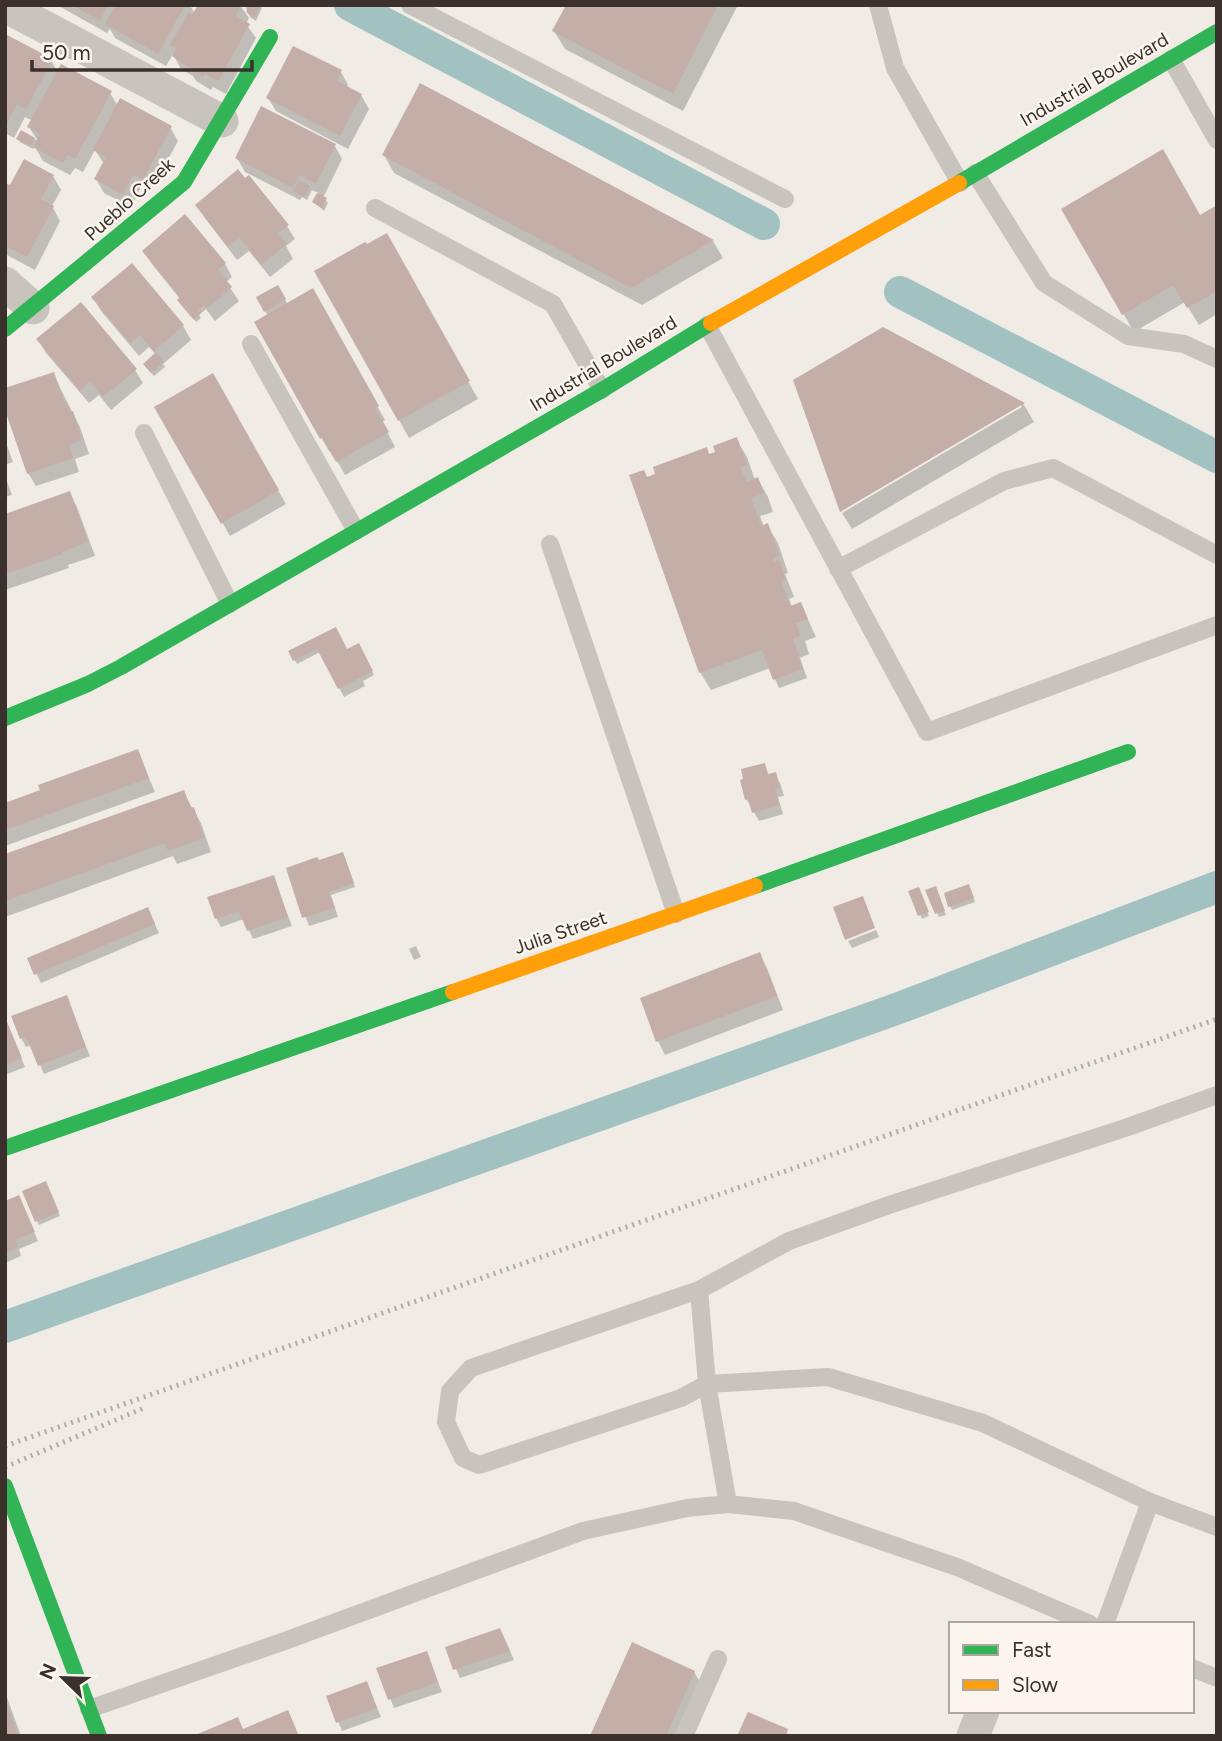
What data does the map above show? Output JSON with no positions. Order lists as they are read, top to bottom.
{
  "streets": {
    "street": ["Industrial Boulevard", "Pueblo Creek", "Julia Street"]
  },
  "legend": ["Fast", "Slow"],
  "scale_bar": "50 m",
  "north": "top left"
}
